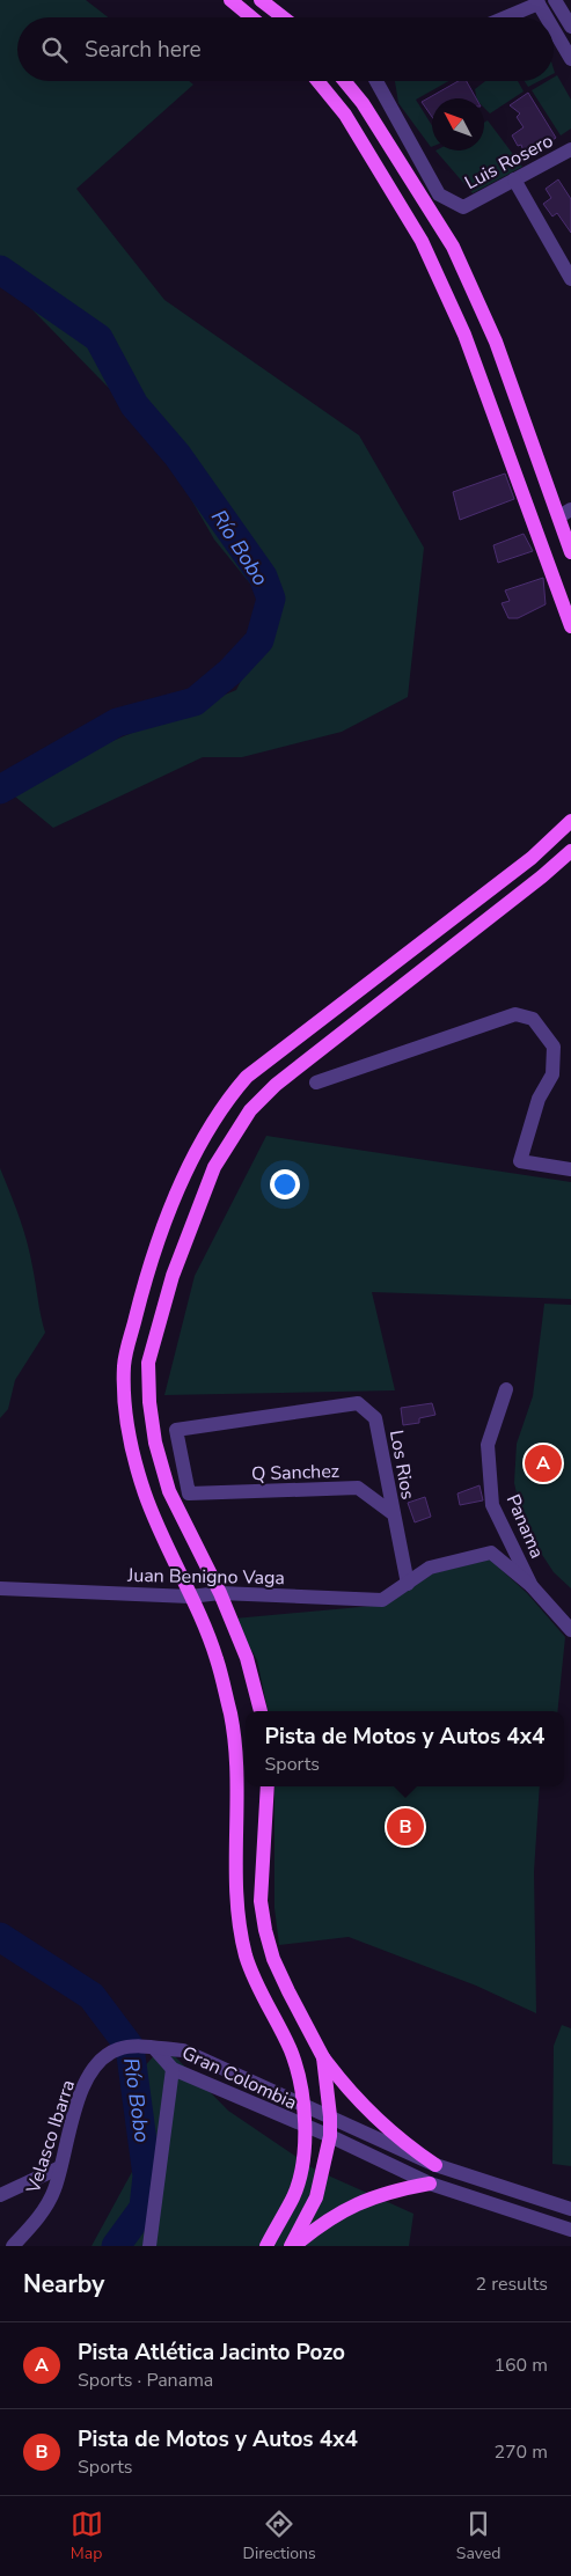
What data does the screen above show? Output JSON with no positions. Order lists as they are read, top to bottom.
{
  "streets": {
    "street": [
      "Luis Rosero",
      "Los Rios",
      "Q Sanchez",
      "Panama",
      "Juan Benigno Vaga",
      "Gran Colombia",
      "Velasco Ibarra"
    ]
  },
  "crossings": [
    ["Los Rios", "Q Sanchez"],
    ["Los Rios", "Juan Benigno Vaga"],
    ["Gran Colombia", "Velasco Ibarra"]
  ],
  "water": ["Río Bobo"],
  "north": "top left",
  "page": {
    "search": "Search here",
    "pins": ["A", "B"],
    "popup": ["Pista de Motos y Autos 4x4", "Sports"],
    "heading": ["Nearby", "2 results"],
    "list": [
      {
        "mark": "A",
        "name": "Pista Atlética Jacinto Pozo",
        "note": "Sports · Panama",
        "value": "160 m"
      },
      {
        "mark": "B",
        "name": "Pista de Motos y Autos 4x4",
        "note": "Sports",
        "value": "270 m"
      }
    ],
    "nav": ["Map", "Directions", "Saved"]
  }
}
